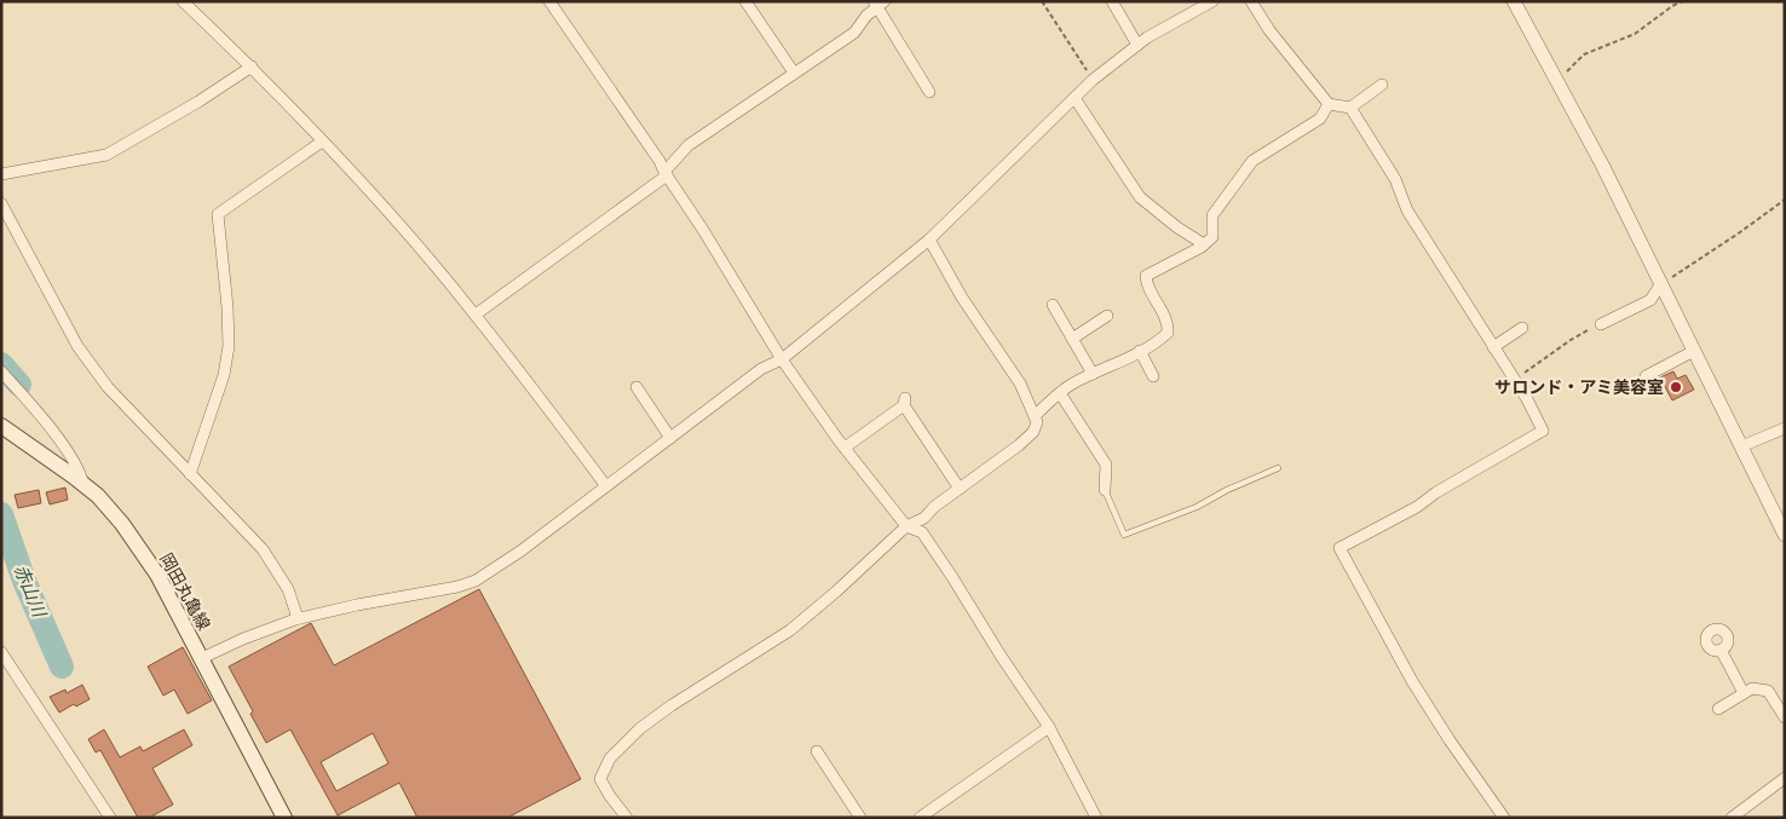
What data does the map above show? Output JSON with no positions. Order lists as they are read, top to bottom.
{
  "streets": {
    "main road": ["岡田丸亀線"]
  },
  "water": ["赤山川"],
  "places": ["サロンド・アミ美容室"]
}
